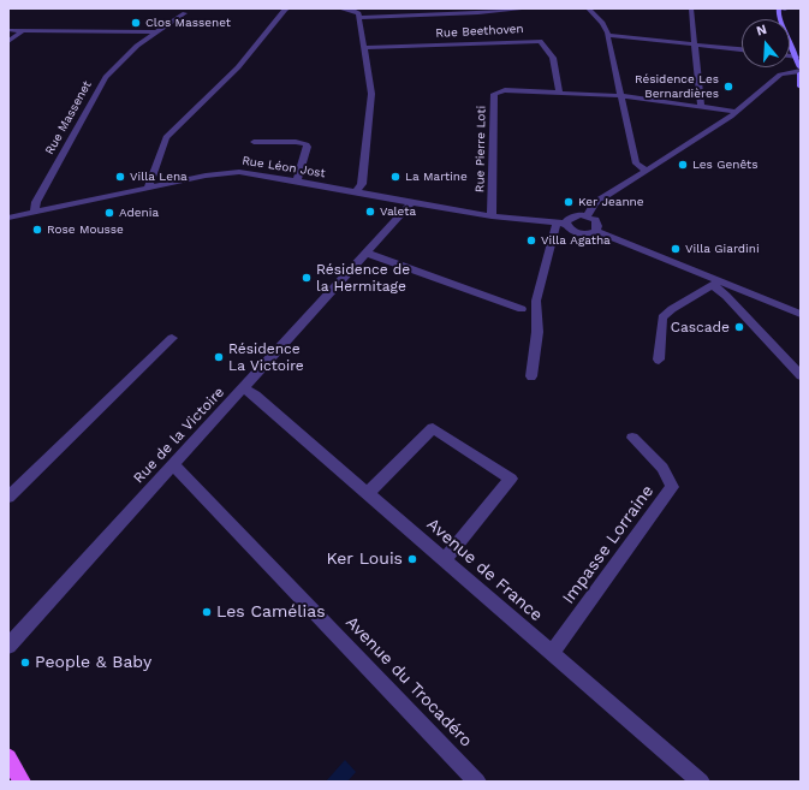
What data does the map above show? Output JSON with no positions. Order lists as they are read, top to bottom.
{
  "streets": {
    "street": [
      "Rue Beethoven",
      "Rue Massenet",
      "Rue Pierre Loti",
      "Rue Léon Jost",
      "Rue de la Victoire",
      "Impasse Lorraine",
      "Avenue de France",
      "Avenue du Trocadéro"
    ]
  },
  "crossings": [
    ["Rue Beethoven", "Rue Pierre Loti"],
    ["Rue Massenet", "Rue Léon Jost"],
    ["Rue Pierre Loti", "Rue Léon Jost"],
    ["Rue Léon Jost", "Rue de la Victoire"],
    ["Rue de la Victoire", "Avenue de France"],
    ["Rue de la Victoire", "Avenue du Trocadéro"],
    ["Impasse Lorraine", "Avenue de France"]
  ],
  "places": [
    "Clos Massenet",
    "Résidence Les Bernardières",
    "Les Genêts",
    "Villa Lena",
    "La Martine",
    "Ker Jeanne",
    "Valeta",
    "Adenia",
    "Rose Mousse",
    "Villa Agatha",
    "Villa Giardini",
    "Résidence de la Hermitage",
    "Cascade",
    "Résidence La Victoire",
    "Ker Louis",
    "Les Camélias",
    "People & Baby"
  ],
  "north": "top"
}
